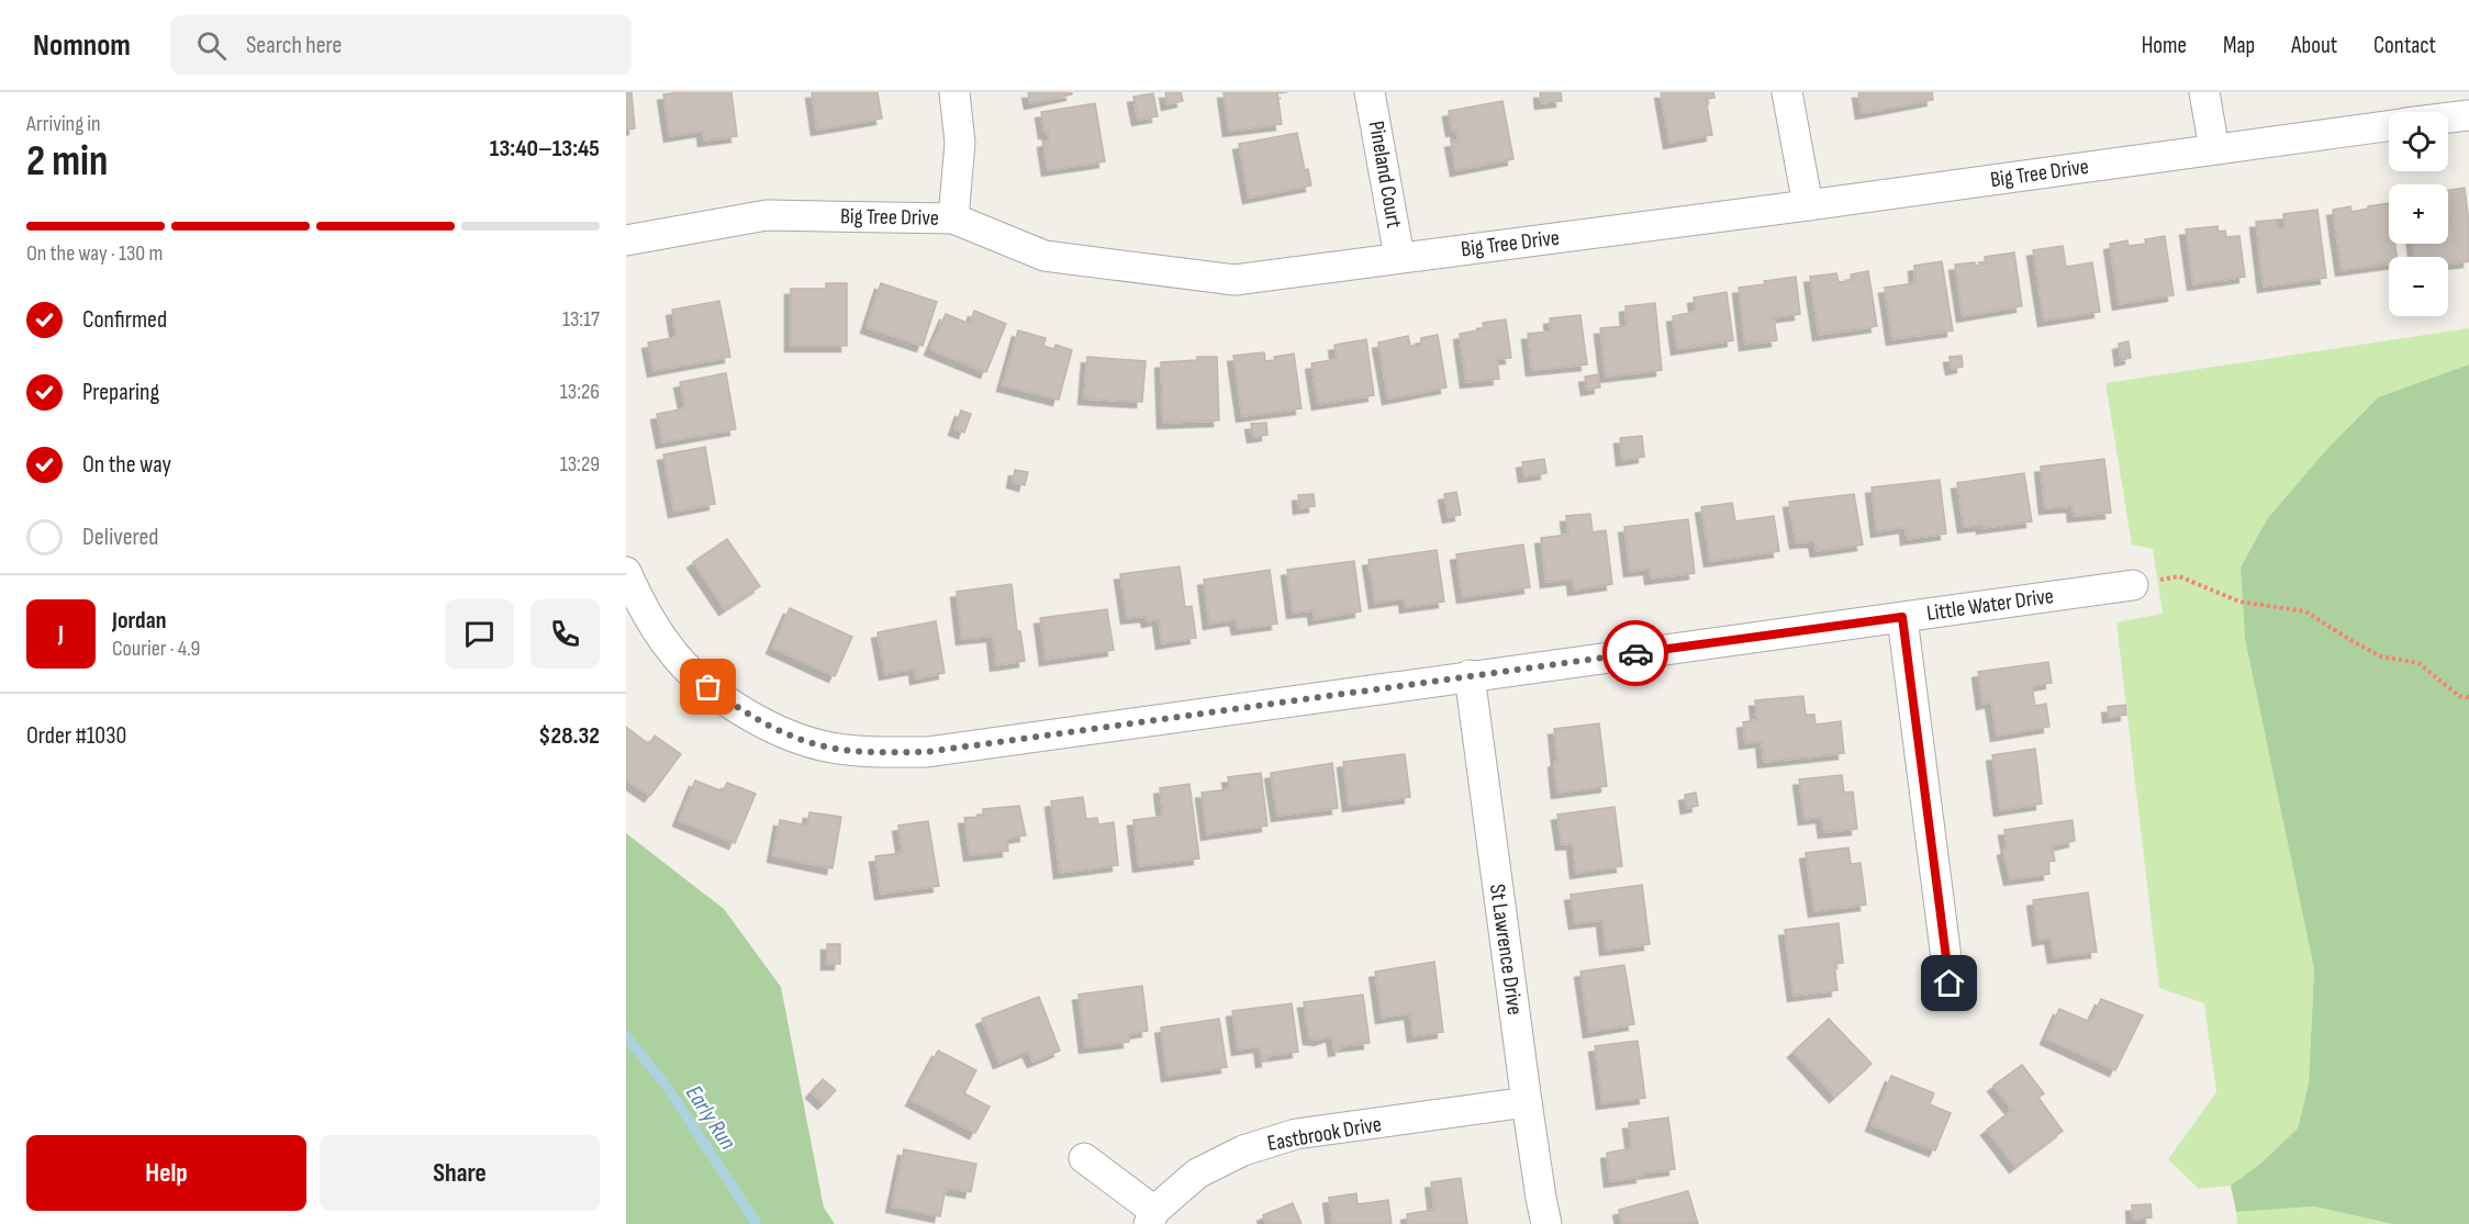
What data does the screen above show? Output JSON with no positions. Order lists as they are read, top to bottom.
{
  "streets": {
    "street": [
      "Big Tree Drive",
      "Pineland Court",
      "Little Water Drive",
      "St Lawrence Drive",
      "Eastbrook Drive"
    ]
  },
  "crossings": [
    ["Big Tree Drive", "Pineland Court"],
    ["Little Water Drive", "St Lawrence Drive"],
    ["St Lawrence Drive", "Eastbrook Drive"]
  ],
  "water": ["Early Run"],
  "page": {
    "header": "Nomnom",
    "search": "Search here",
    "nav": [
      "Home",
      "Map",
      "About",
      "Contact"
    ],
    "heading": ["2 min", "Arriving in", "13:40–13:45"],
    "panel": [
      "Jordan",
      "Courier · 4.9",
      "Order #1030",
      "$28.32"
    ],
    "map_buttons": ["+", "−"],
    "bar": "On the way · 130 m",
    "list": [
      ["Confirmed", "13:17"],
      ["Preparing", "13:26"],
      ["On the way", "13:29"],
      "Delivered"
    ],
    "round": "J",
    "buttons": ["Help", "Share"]
  }
}
